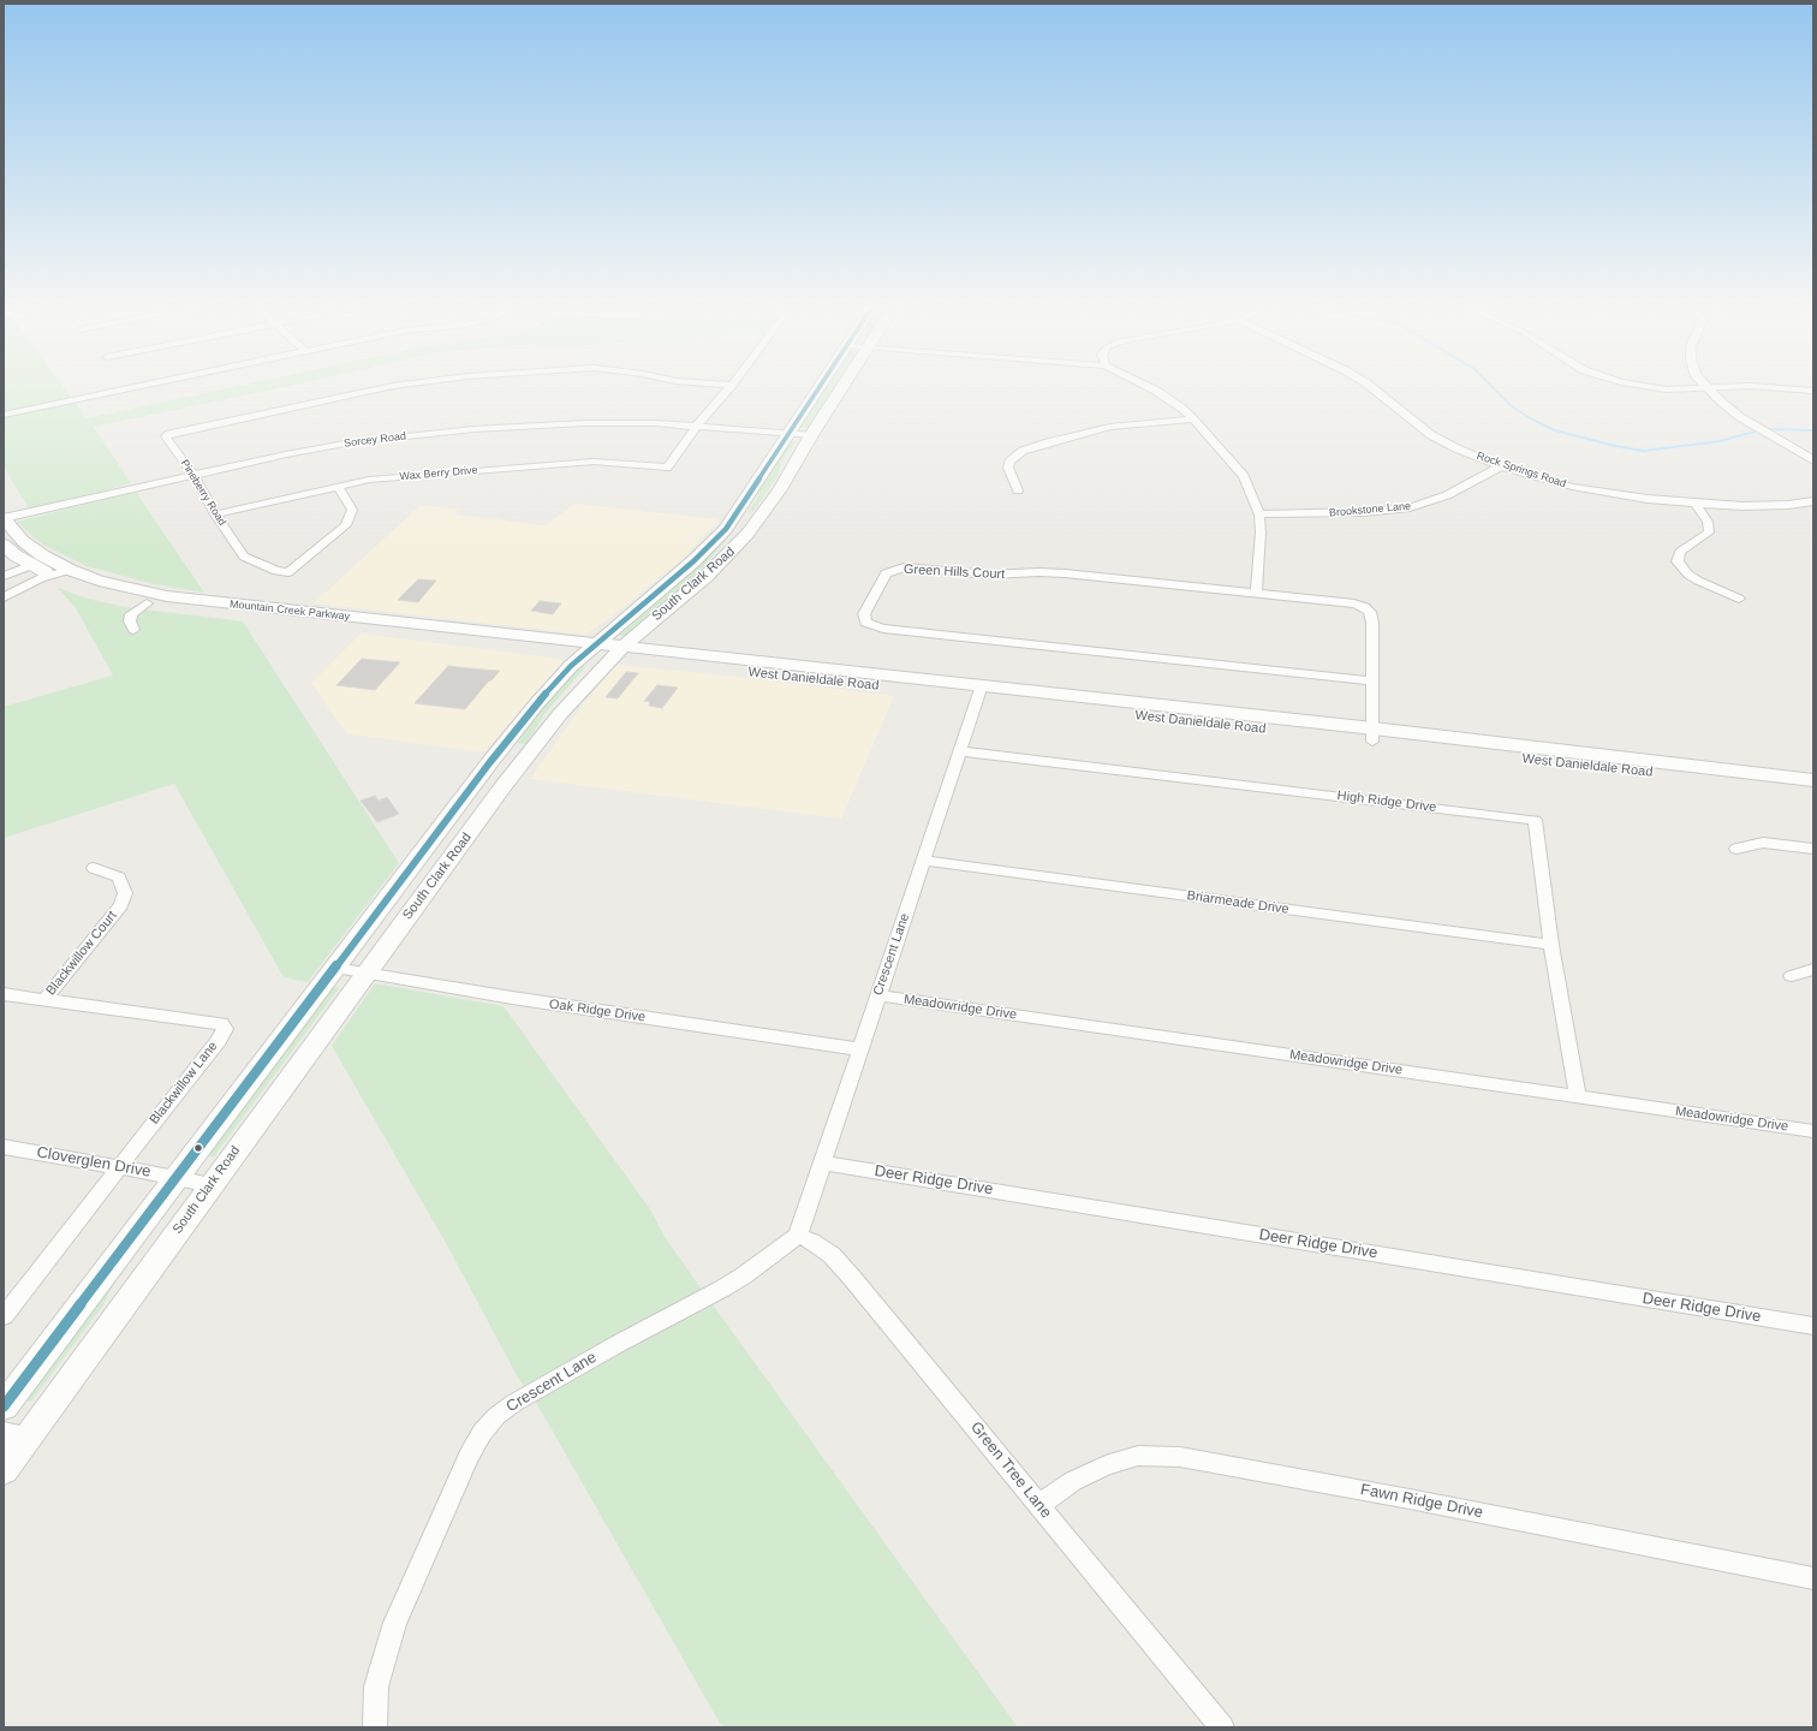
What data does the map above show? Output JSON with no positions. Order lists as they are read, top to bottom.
{
  "streets": {
    "main road": ["South Clark Road", "Mountain Creek Parkway", "West Danieldale Road"],
    "street": [
      "Sorcey Road",
      "Rock Springs Road",
      "Wax Berry Drive",
      "Pineberry Road",
      "Brookstone Lane",
      "Green Hills Court",
      "High Ridge Drive",
      "Briarmeade Drive",
      "Blackwillow Court",
      "Crescent Lane",
      "Meadowridge Drive",
      "Oak Ridge Drive",
      "Blackwillow Lane",
      "Cloverglen Drive",
      "Deer Ridge Drive",
      "Green Tree Lane",
      "Fawn Ridge Drive"
    ]
  },
  "crossings": [
    ["Sorcey Road", "Wax Berry Drive"],
    ["Sorcey Road", "Pineberry Road"],
    ["Sorcey Road", "South Clark Road"],
    ["Sorcey Road", "Mountain Creek Parkway"],
    ["Rock Springs Road", "Brookstone Lane"],
    ["Wax Berry Drive", "Pineberry Road"],
    ["Green Hills Court", "West Danieldale Road"],
    ["South Clark Road", "West Danieldale Road"],
    ["South Clark Road", "Oak Ridge Drive"],
    ["South Clark Road", "Cloverglen Drive"],
    ["Mountain Creek Parkway", "West Danieldale Road"],
    ["West Danieldale Road", "Crescent Lane"],
    ["High Ridge Drive", "Briarmeade Drive"],
    ["High Ridge Drive", "Crescent Lane"],
    ["High Ridge Drive", "Meadowridge Drive"],
    ["Briarmeade Drive", "Crescent Lane"],
    ["Blackwillow Court", "Blackwillow Lane"],
    ["Crescent Lane", "Meadowridge Drive"],
    ["Crescent Lane", "Oak Ridge Drive"],
    ["Crescent Lane", "Deer Ridge Drive"],
    ["Crescent Lane", "Green Tree Lane"],
    ["Blackwillow Lane", "Cloverglen Drive"],
    ["Green Tree Lane", "Fawn Ridge Drive"]
  ]
}
